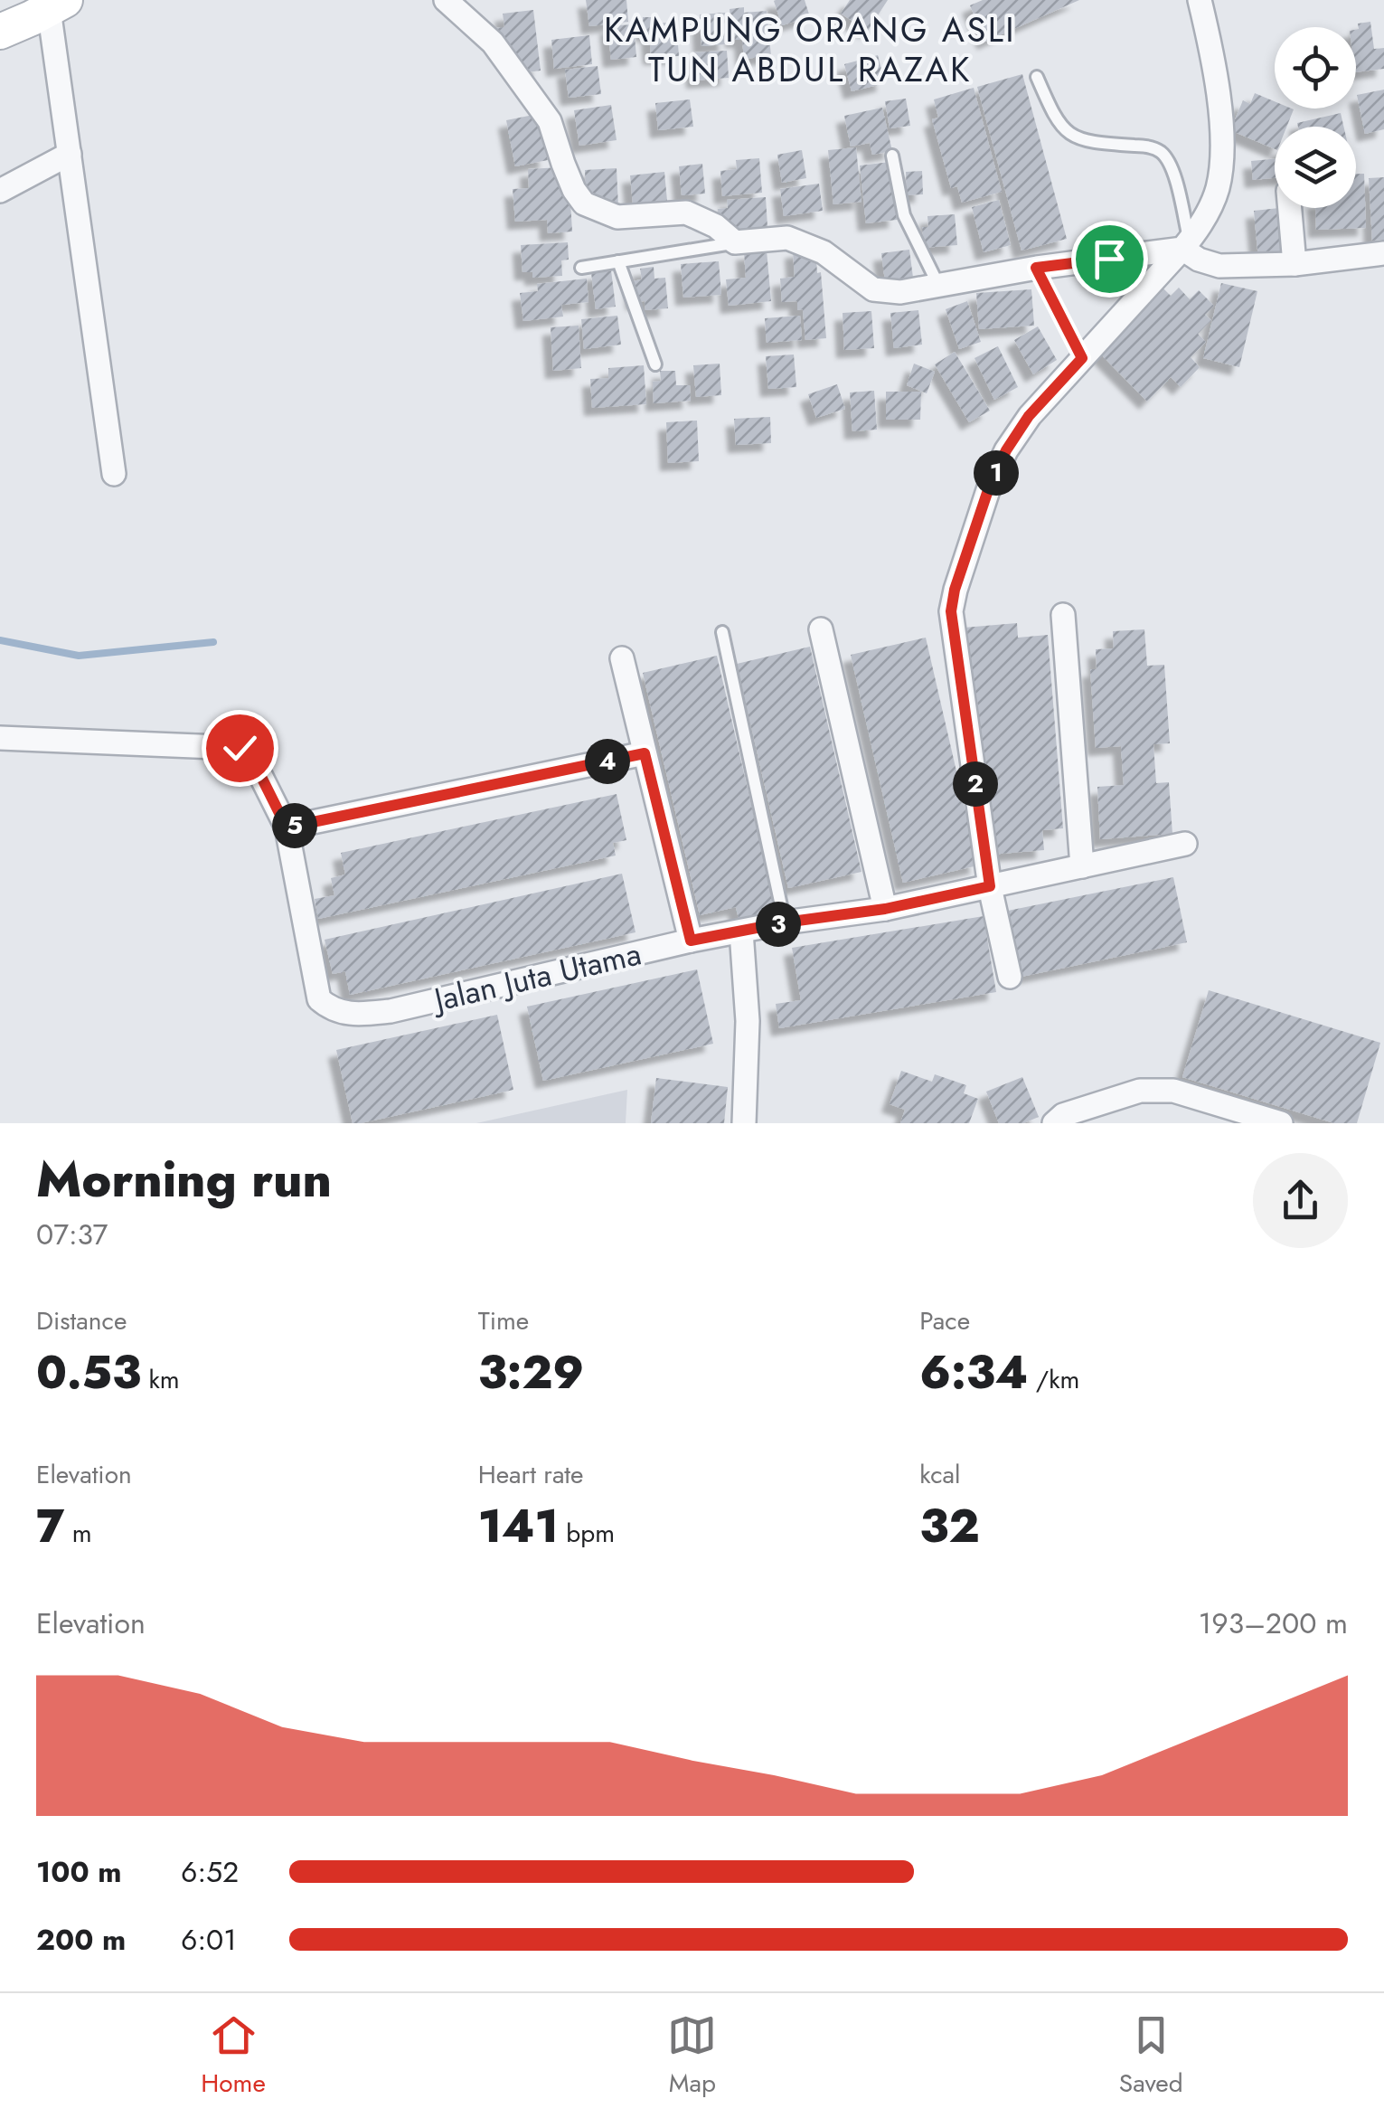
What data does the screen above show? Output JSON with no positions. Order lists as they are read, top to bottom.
{
  "streets": {
    "street": ["Jalan Juta Utama"]
  },
  "districts": ["KAMPUNG ORANG ASLI TUN ABDUL RAZAK"],
  "page": {
    "pins": [
      "1",
      "4",
      "2",
      "5",
      "3"
    ],
    "heading": ["Morning run", "07:37"],
    "stats": [
      ["Distance", "0.53 km"],
      ["Time", "3:29"],
      ["Pace", "6:34 /km"],
      ["Elevation", "7 m"],
      ["Heart rate", "141 bpm"],
      ["kcal", "32"]
    ],
    "chart": ["Elevation", "193–200 m"],
    "list": [
      {
        "name": "100 m",
        "note": "6:52"
      },
      {
        "name": "200 m",
        "note": "6:01"
      }
    ],
    "tabs": ["Home", "Map", "Saved"]
  }
}
